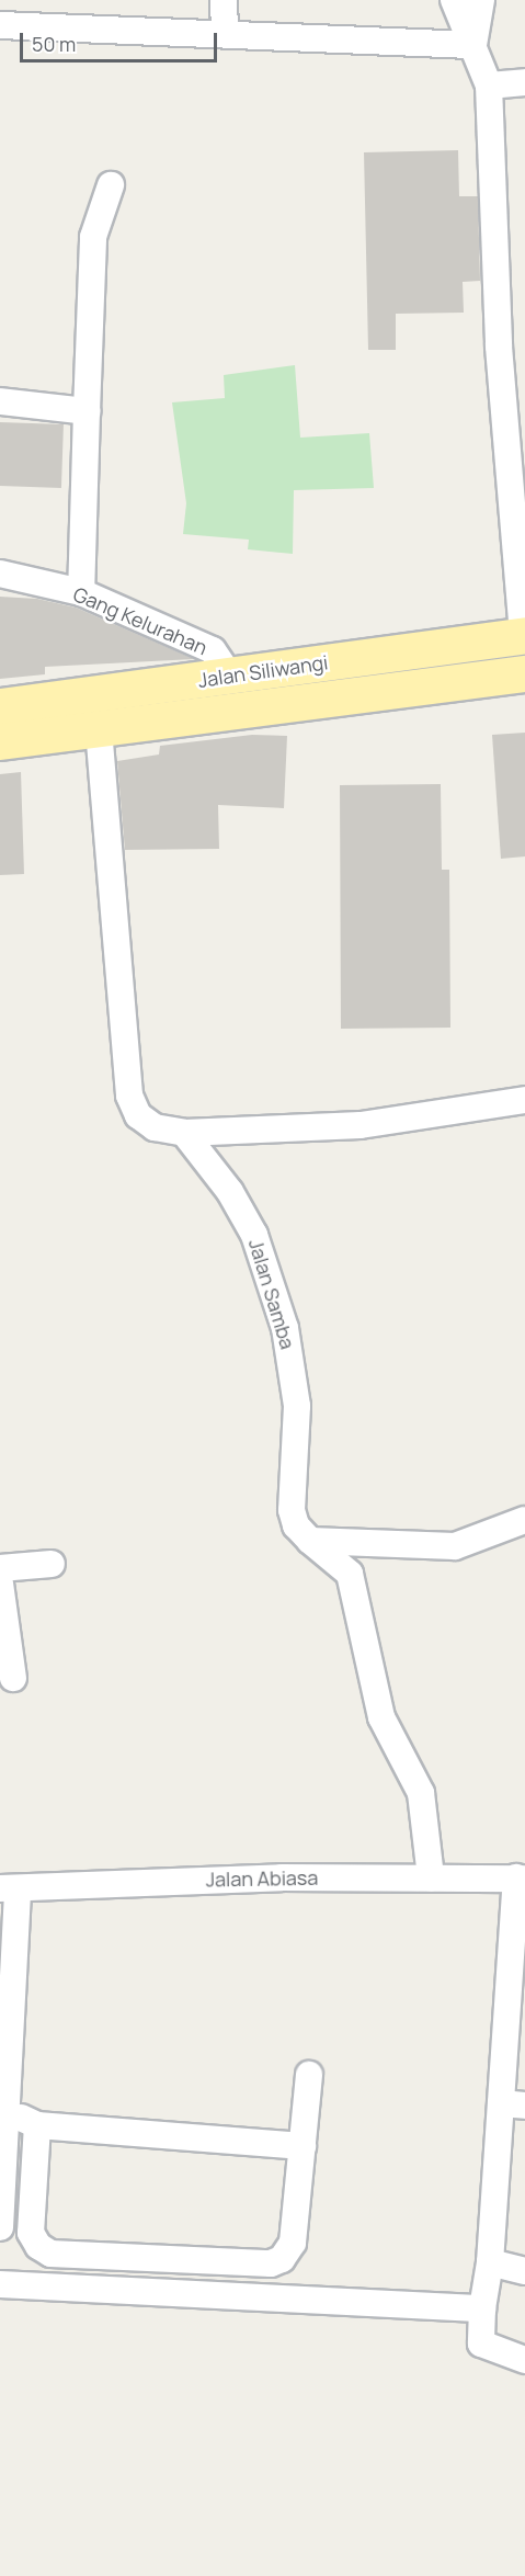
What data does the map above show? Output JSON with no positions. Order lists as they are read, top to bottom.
{
  "streets": {
    "main road": ["Jalan Siliwangi"],
    "street": ["Gang Kelurahan", "Jalan Samba", "Jalan Abiasa"]
  },
  "crossings": [
    ["Gang Kelurahan", "Jalan Siliwangi"],
    ["Jalan Samba", "Jalan Abiasa"]
  ],
  "scale_bar": "50 m"
}
